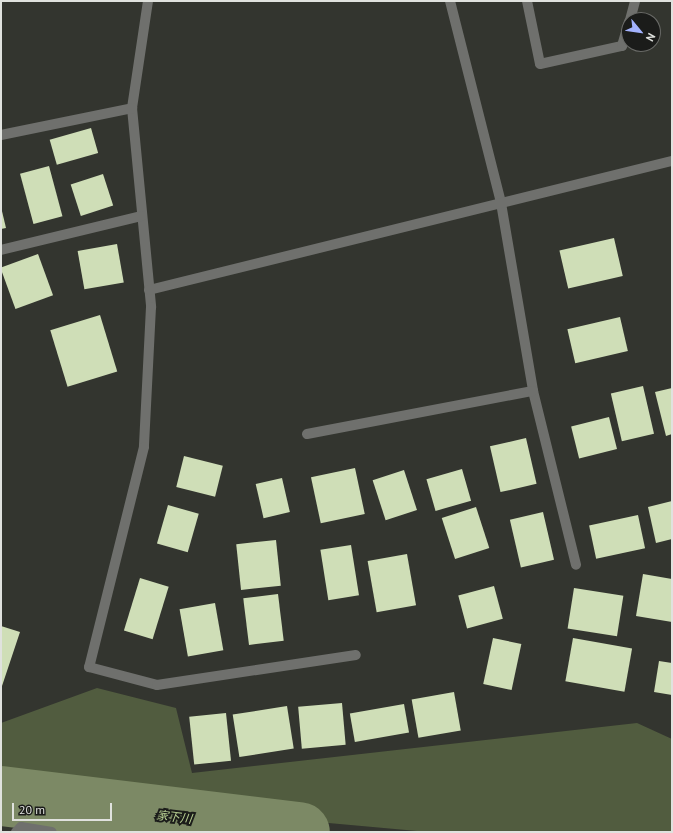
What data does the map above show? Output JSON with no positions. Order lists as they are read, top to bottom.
{
  "water": ["家下川"],
  "scale_bar": "20 m",
  "north": "bottom right"
}
